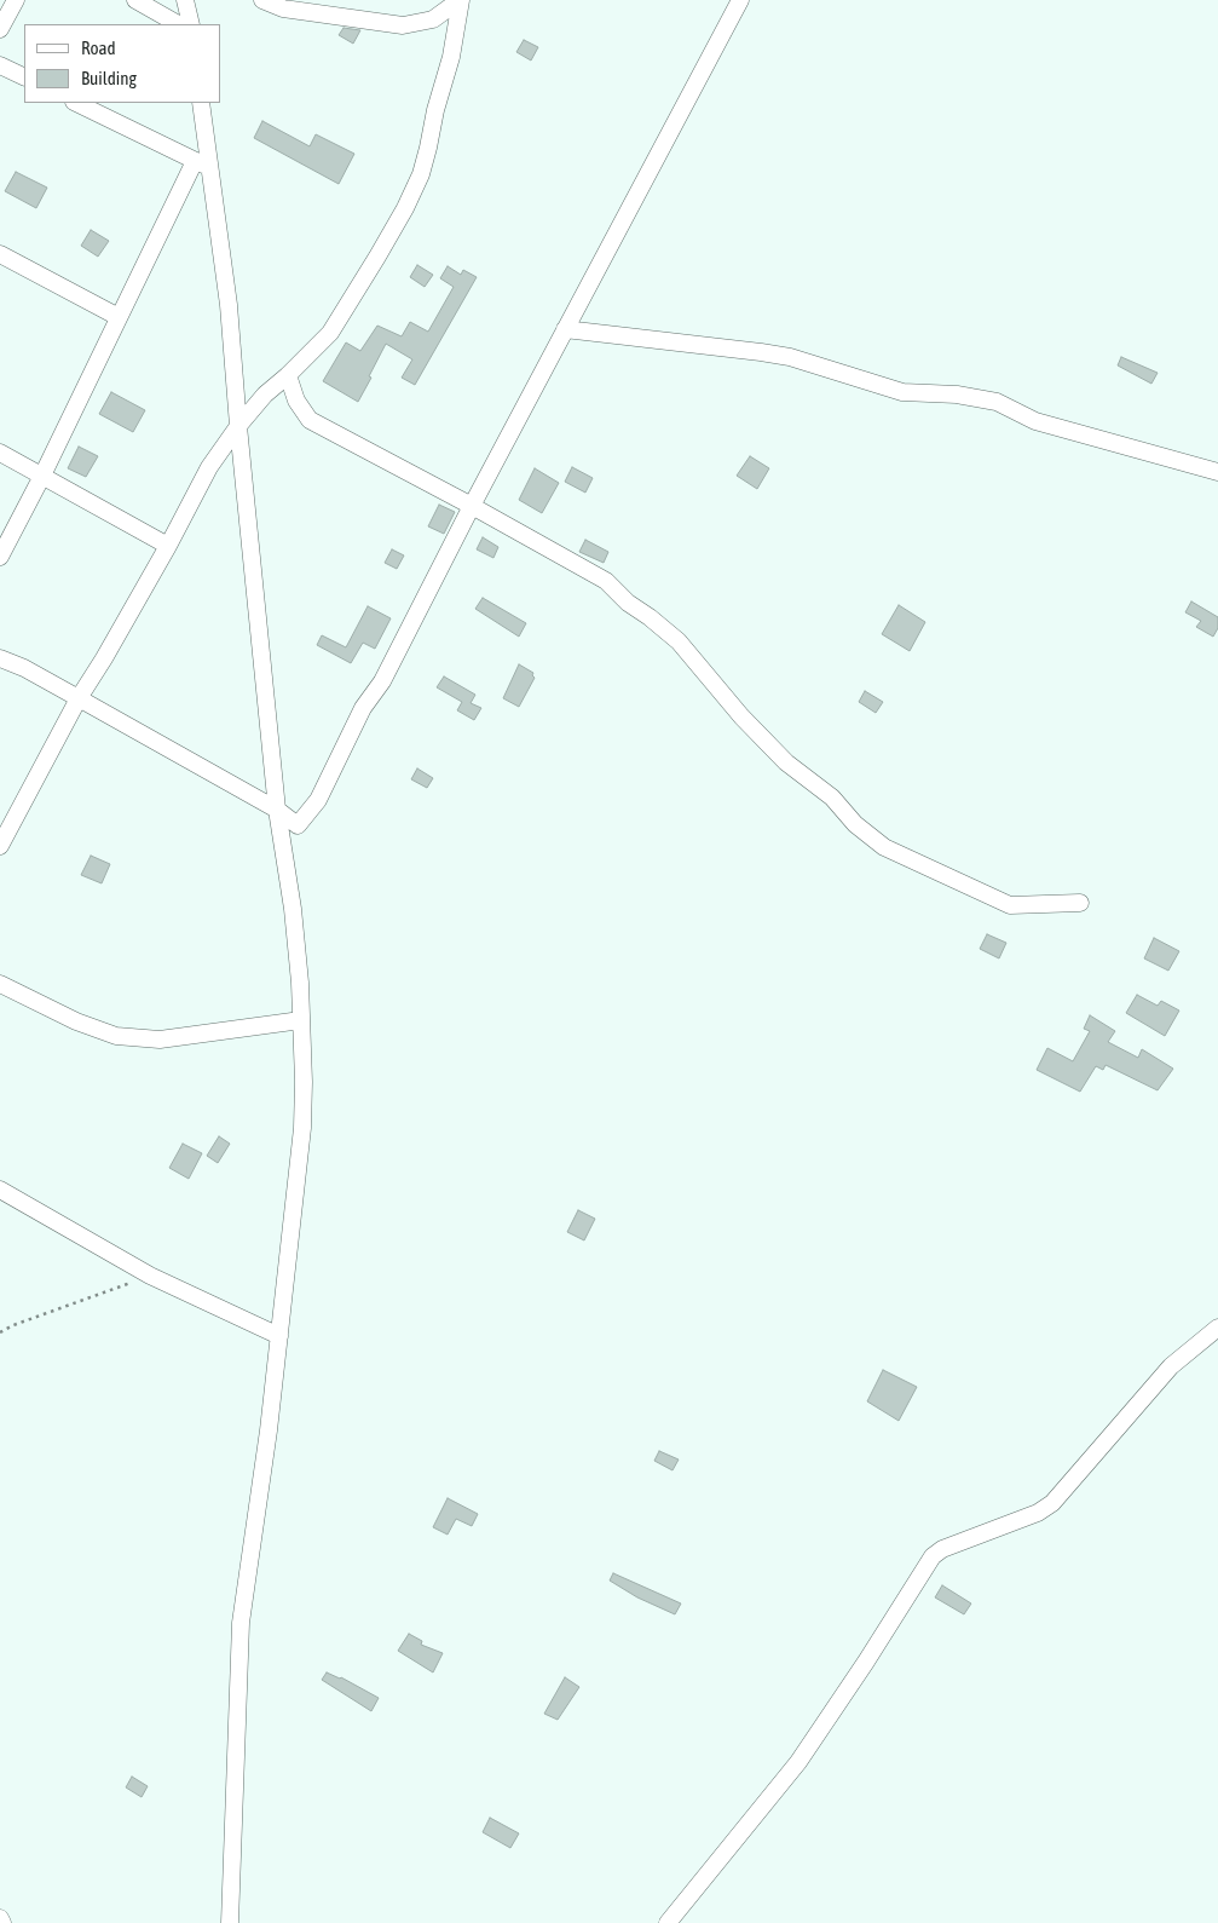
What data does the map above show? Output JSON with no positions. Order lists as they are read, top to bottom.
{
  "legend": ["Road", "Building"]
}
